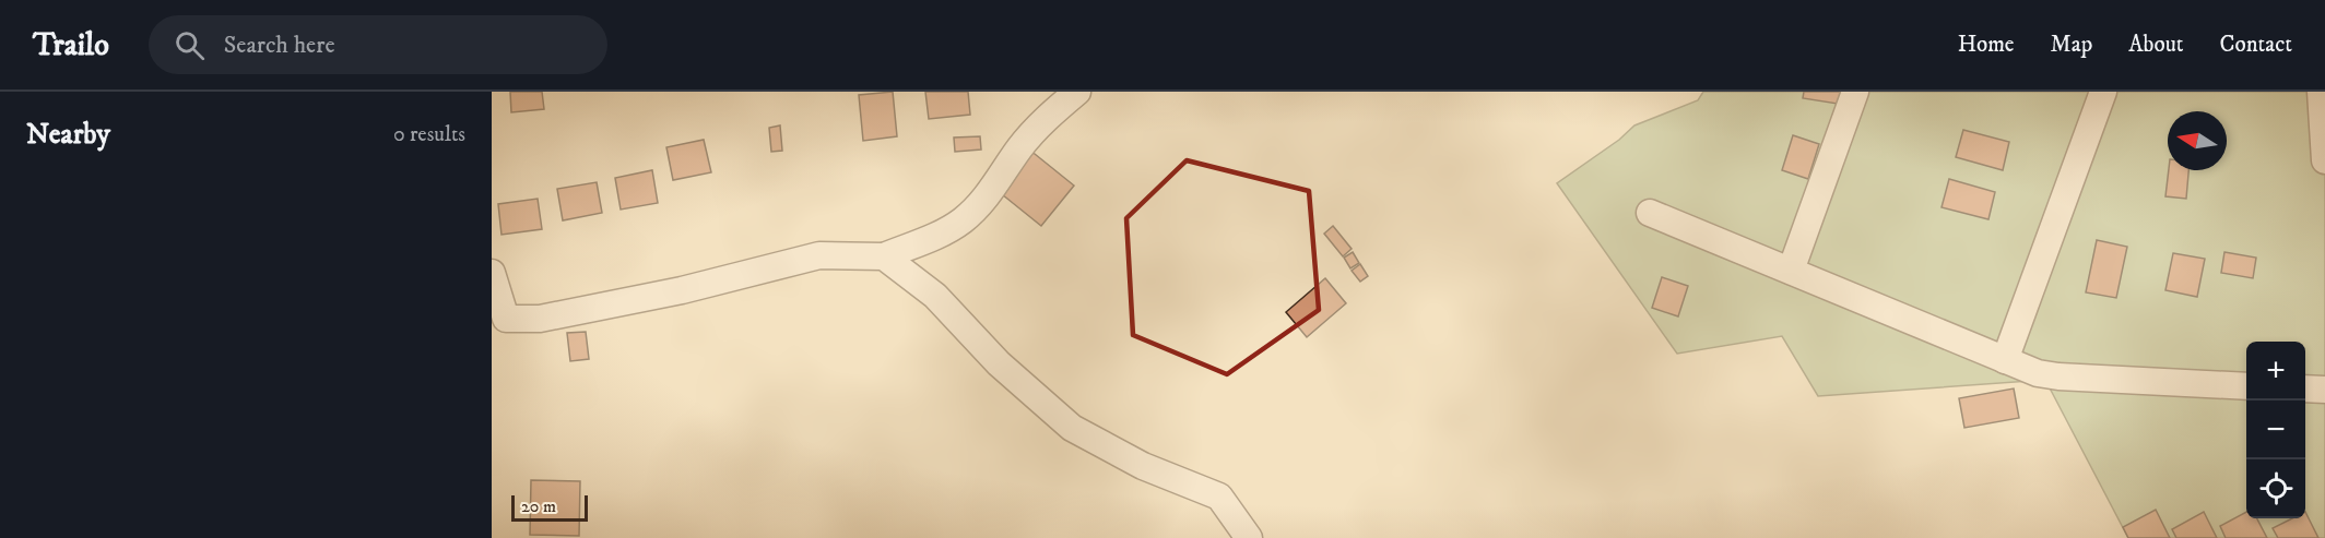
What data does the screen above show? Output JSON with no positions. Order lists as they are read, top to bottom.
{
  "scale_bar": "20 m",
  "north": "left",
  "page": {
    "header": "Trailo",
    "search": "Search here",
    "nav": [
      "Home",
      "Map",
      "About",
      "Contact"
    ],
    "heading": ["Nearby", "0 results"],
    "map_buttons": ["+", "−"],
    "scale": "20 m"
  }
}
